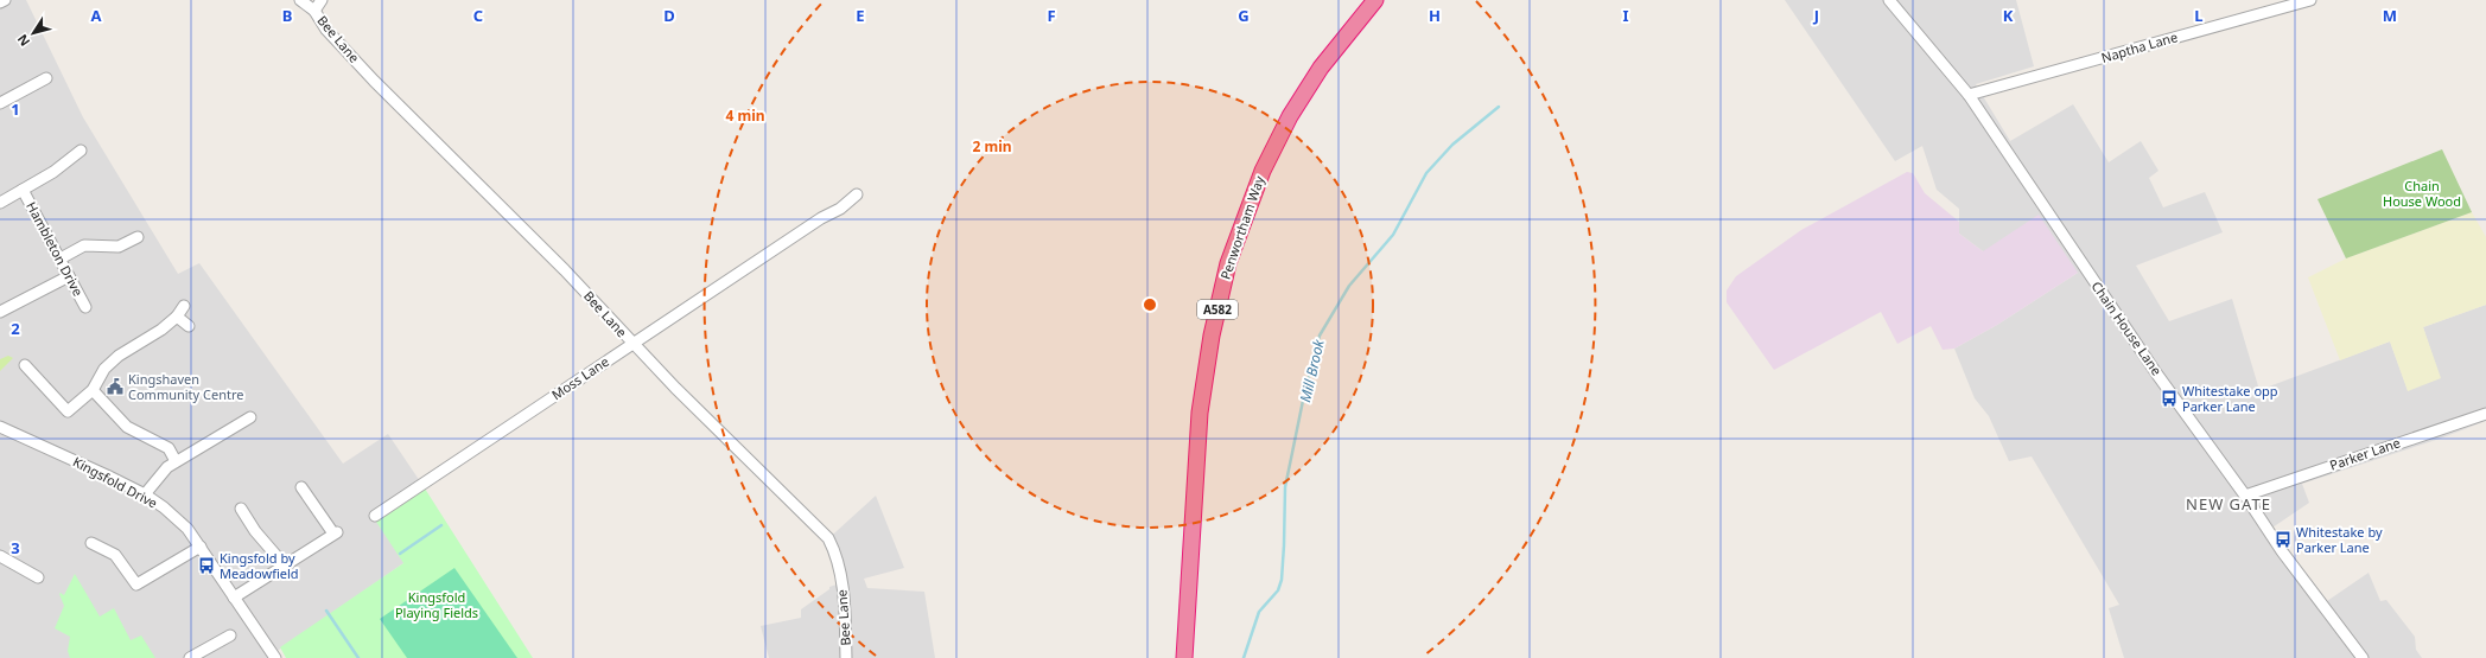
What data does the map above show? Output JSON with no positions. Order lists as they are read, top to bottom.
{
  "streets": {
    "highway": ["Penwortham Way", "A582"],
    "street": [
      "Bee Lane",
      "Naptha Lane",
      "Hambleton Drive",
      "Chain House Lane",
      "Moss Lane",
      "Parker Lane",
      "Kingsfold Drive"
    ]
  },
  "crossings": [
    ["Bee Lane", "Moss Lane"],
    ["Naptha Lane", "Chain House Lane"],
    ["Chain House Lane", "Parker Lane"]
  ],
  "districts": ["NEW GATE"],
  "water": ["Mill Brook"],
  "parks": ["Chain House Wood", "Kingsfold Playing Fields"],
  "places": {
    "public building": ["Kingshaven Community Centre"],
    "bus stop": ["Whitestake opp Parker Lane", "Whitestake by Parker Lane", "Kingsfold by Meadowfield"]
  },
  "north": "bottom left",
  "grid": {
    "columns": [
      "A",
      "B",
      "C",
      "D",
      "E",
      "F",
      "G",
      "H",
      "I",
      "J",
      "K",
      "L",
      "M"
    ],
    "rows": ["1", "2", "3"]
  },
  "rings": ["4 min", "2 min"]
}
